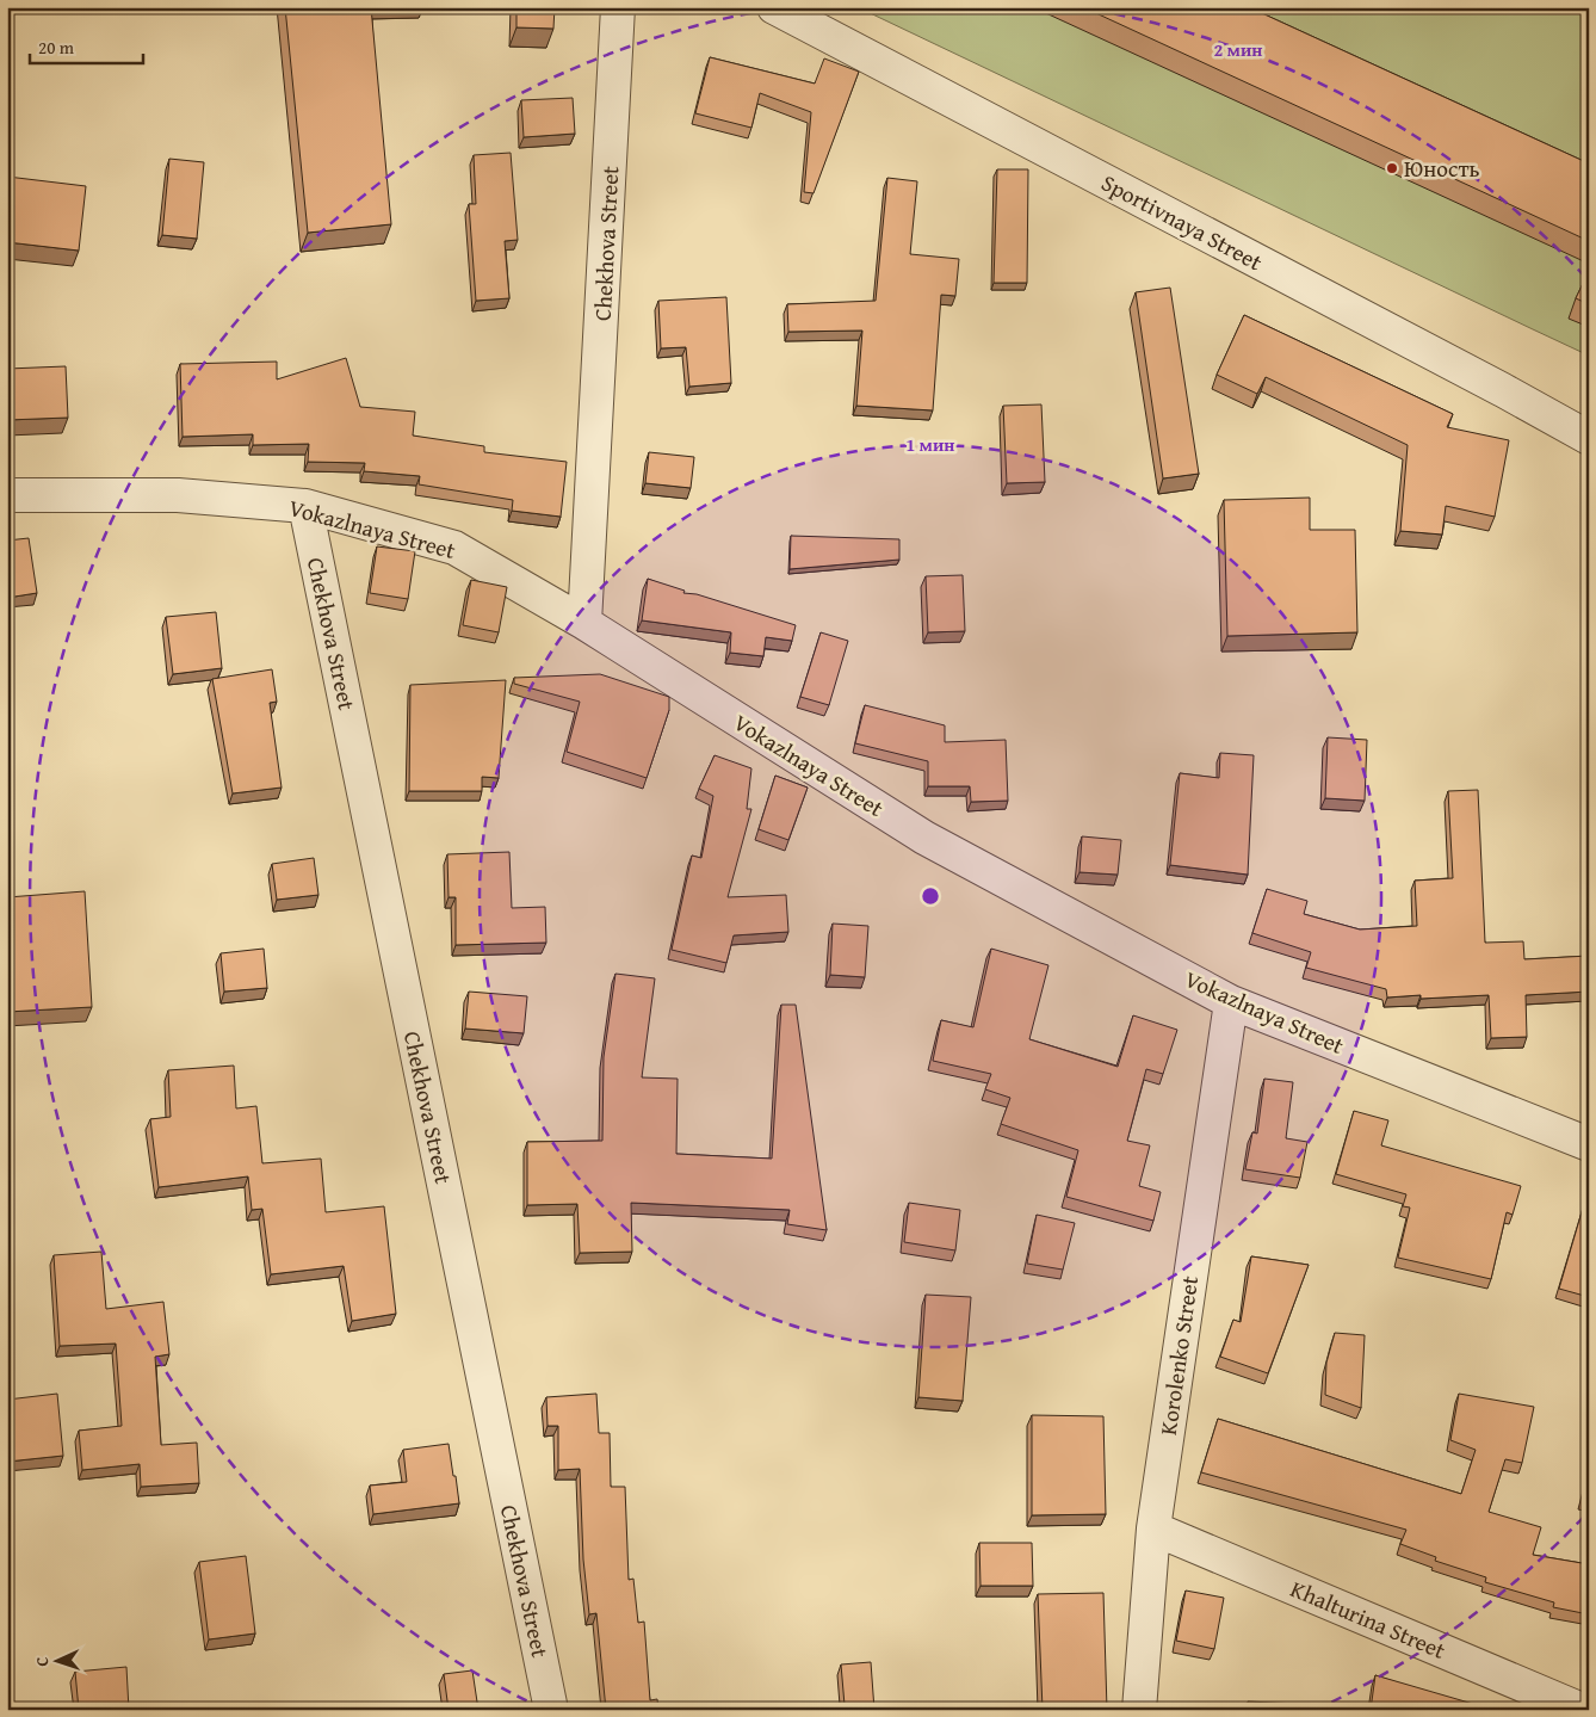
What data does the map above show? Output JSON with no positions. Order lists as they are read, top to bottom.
{
  "streets": {
    "street": [
      "Sportivnaya Street",
      "Chekhova Street",
      "Vokazlnaya Street",
      "Korolenko Street",
      "Khalturina Street"
    ]
  },
  "crossings": [
    ["Chekhova Street", "Vokazlnaya Street"],
    ["Vokazlnaya Street", "Korolenko Street"],
    ["Korolenko Street", "Khalturina Street"]
  ],
  "places": ["Юность"],
  "scale_bar": "20 m",
  "north": "left",
  "rings": ["2 мин", "1 мин"]
}
